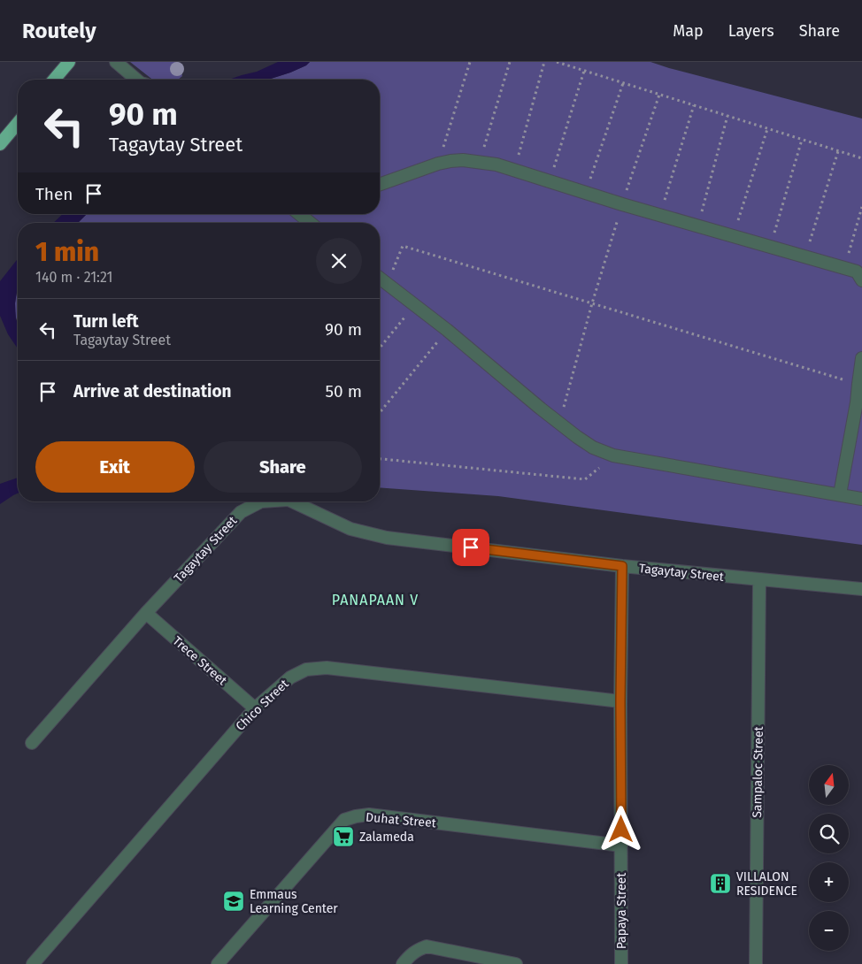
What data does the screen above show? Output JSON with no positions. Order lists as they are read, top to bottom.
{
  "streets": {
    "street": [
      "Tagaytay Street",
      "Trece Street",
      "Chico Street",
      "Sampaloc Street",
      "Duhat Street",
      "Papaya Street"
    ]
  },
  "crossings": [
    ["Tagaytay Street", "Trece Street"],
    ["Tagaytay Street", "Sampaloc Street"],
    ["Tagaytay Street", "Papaya Street"],
    ["Trece Street", "Chico Street"],
    ["Chico Street", "Papaya Street"],
    ["Duhat Street", "Papaya Street"]
  ],
  "districts": ["PANAPAAN V"],
  "places": {
    "supermarket": ["Zalameda"],
    "building": ["VILLALON RESIDENCE"],
    "school or university": ["Emmaus Learning Center"]
  },
  "north": "top",
  "page": {
    "header": "Routely",
    "nav": ["Map", "Layers", "Share"],
    "turn": ["90 m", "Tagaytay Street"],
    "then": "Then",
    "heading": ["1 min", "140 m · 21:21"],
    "list": [
      {
        "name": "Turn left",
        "note": "Tagaytay Street",
        "value": "90 m"
      },
      {
        "name": "Arrive at destination",
        "value": "50 m"
      }
    ],
    "buttons": ["Exit", "Share"],
    "map_buttons": ["+", "−"]
  }
}
